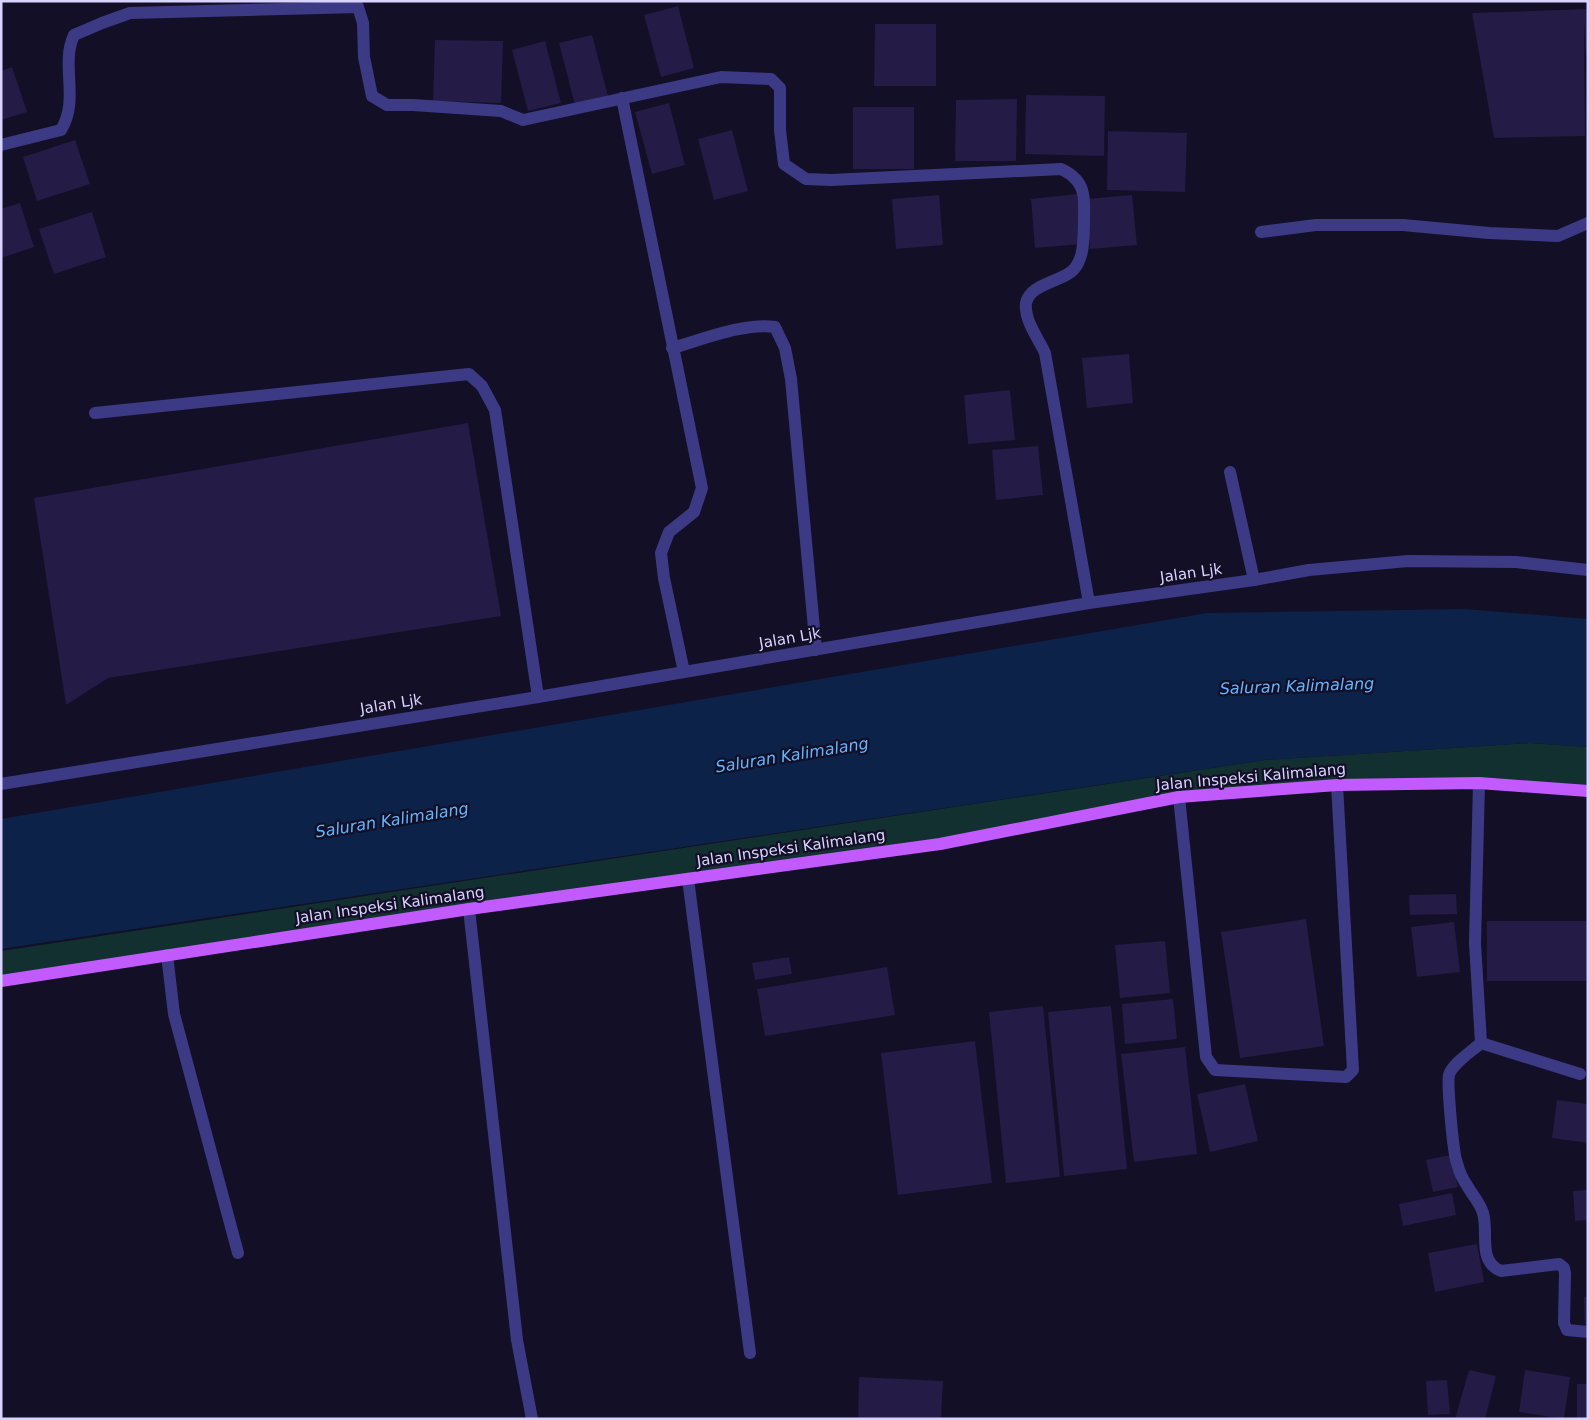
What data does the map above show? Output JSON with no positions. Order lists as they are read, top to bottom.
{
  "streets": {
    "main road": ["Jalan Inspeksi Kalimalang"],
    "street": ["Jalan Ljk"]
  },
  "water": ["Saluran Kalimalang"]
}
